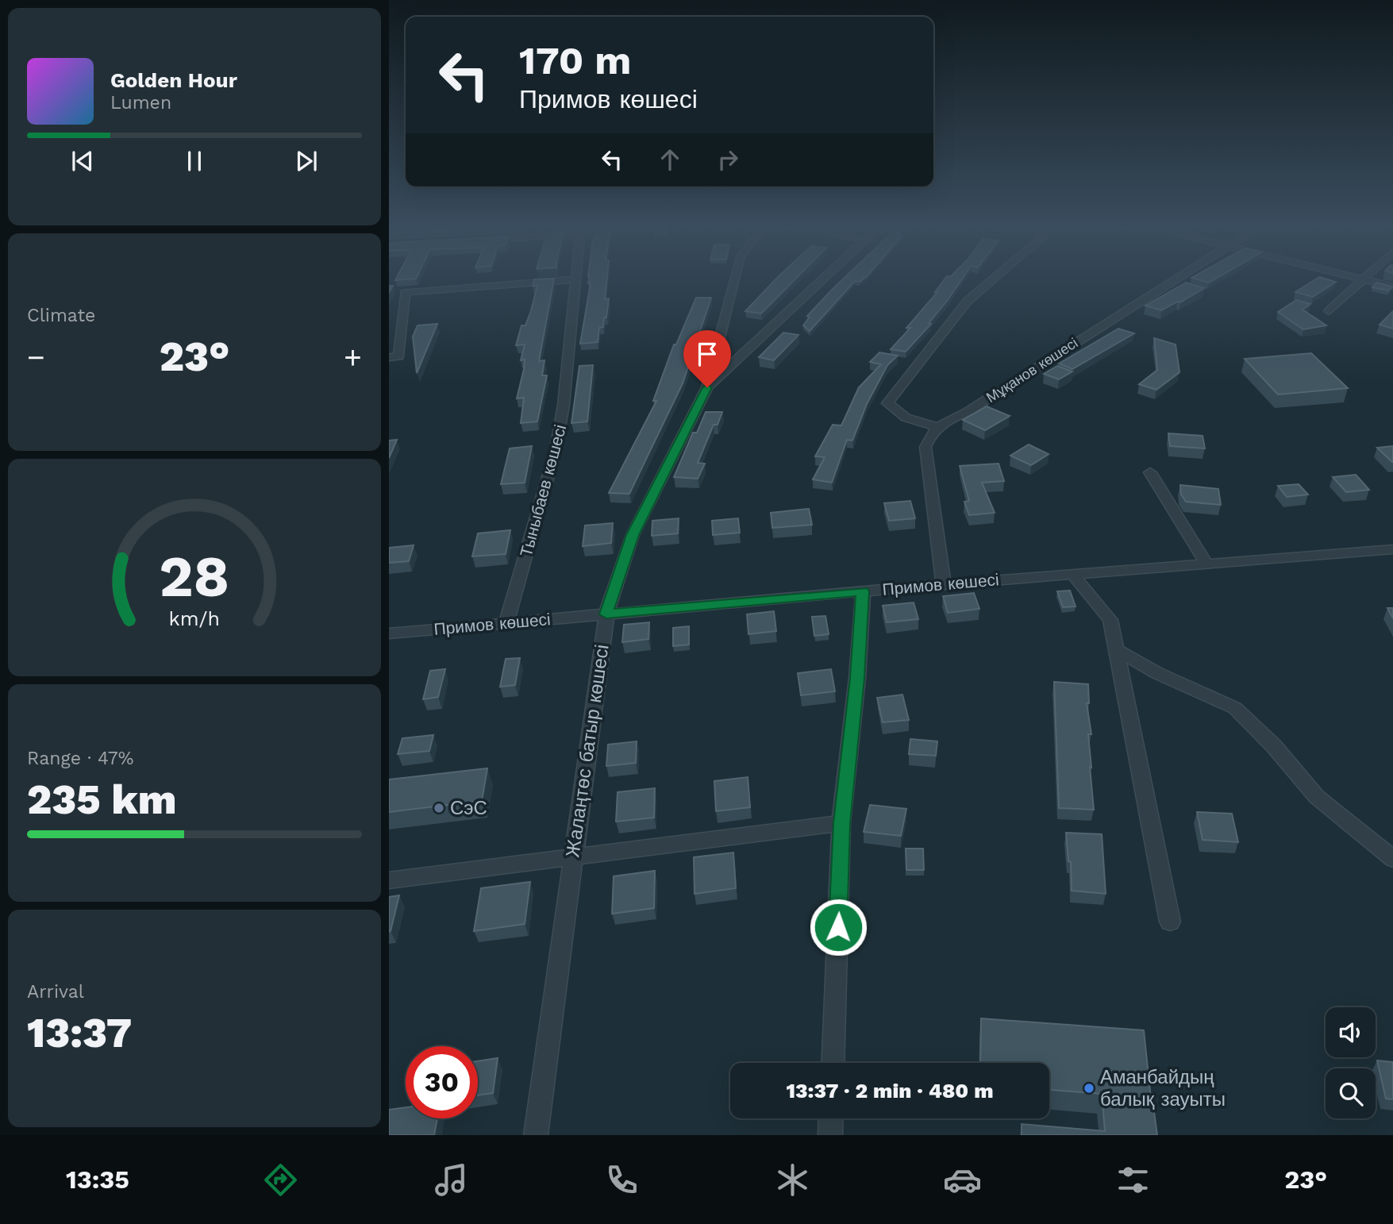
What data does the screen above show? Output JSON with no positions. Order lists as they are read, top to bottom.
{
  "streets": {
    "street": [
      "Мұқанов көшесі",
      "Тыныбаев көшесі",
      "Примов көшесі",
      "Жалаңтөс батыр көшесі"
    ]
  },
  "crossings": [
    ["Тыныбаев көшесі", "Примов көшесі"],
    ["Примов көшесі", "Жалаңтөс батыр көшесі"]
  ],
  "places": ["СэС", "Аманбайдың балық зауыты"],
  "page": {
    "turn": ["170 m", "Примов көшесі"],
    "song": ["Golden Hour", "Lumen"],
    "tile": [
      "Climate",
      ["Range · 47%", "235 km"],
      ["Arrival", "13:37"]
    ],
    "heat": ["−", "23°", "+"],
    "limit": "30",
    "trip": "13:37 · 2 min · 480 m",
    "tabs": ["13:35", "23°"],
    "gauge": ["28", "km/h"]
  }
}
